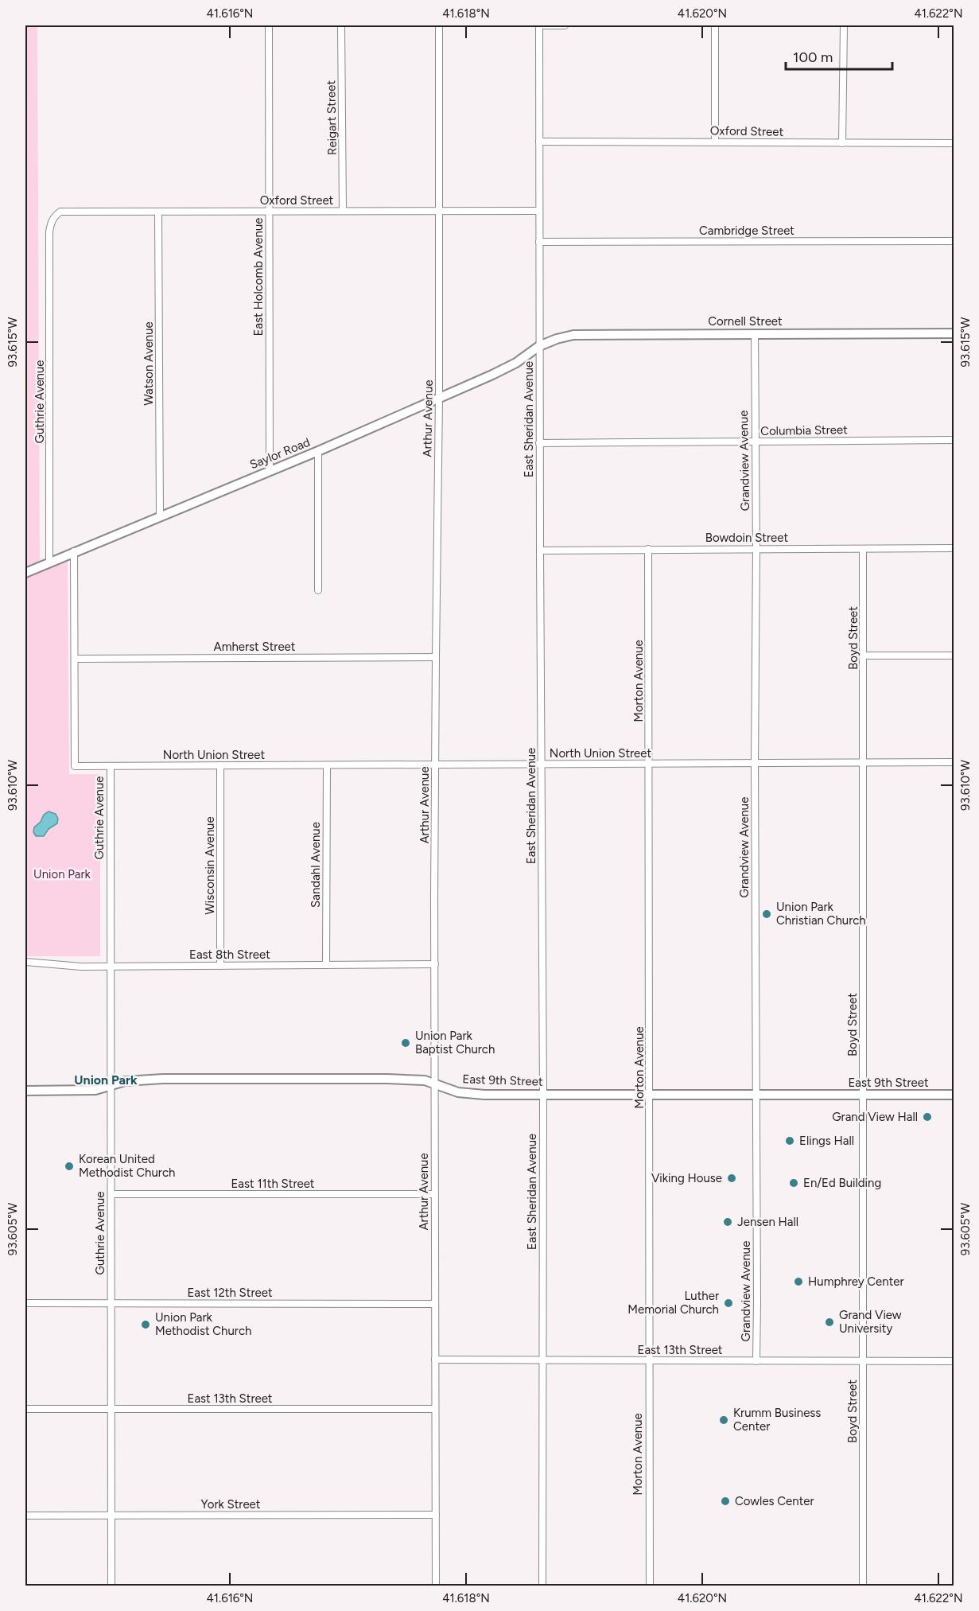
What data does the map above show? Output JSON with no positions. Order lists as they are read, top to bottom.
{
  "streets": {
    "street": [
      "Reigart Street",
      "Oxford Street",
      "Cambridge Street",
      "East Holcomb Avenue",
      "Cornell Street",
      "Watson Avenue",
      "Guthrie Avenue",
      "Arthur Avenue",
      "East Sheridan Avenue",
      "Columbia Street",
      "Saylor Road",
      "Grandview Avenue",
      "Bowdoin Street",
      "Boyd Street",
      "Amherst Street",
      "Morton Avenue",
      "North Union Street",
      "Sandahl Avenue",
      "Wisconsin Avenue",
      "East 8th Street",
      "East 9th Street",
      "East 11th Street",
      "East 12th Street",
      "East 13th Street",
      "York Street"
    ]
  },
  "crossings": [
    ["Reigart Street", "Oxford Street"],
    ["Oxford Street", "East Holcomb Avenue"],
    ["Oxford Street", "Watson Avenue"],
    ["Oxford Street", "Guthrie Avenue"],
    ["Oxford Street", "Arthur Avenue"],
    ["Oxford Street", "East Sheridan Avenue"],
    ["Cambridge Street", "East Sheridan Avenue"],
    ["East Holcomb Avenue", "Saylor Road"],
    ["Cornell Street", "East Sheridan Avenue"],
    ["Cornell Street", "Saylor Road"],
    ["Cornell Street", "Grandview Avenue"],
    ["Watson Avenue", "Saylor Road"],
    ["Guthrie Avenue", "Saylor Road"],
    ["Guthrie Avenue", "North Union Street"],
    ["Guthrie Avenue", "East 8th Street"],
    ["Guthrie Avenue", "East 9th Street"],
    ["Guthrie Avenue", "East 11th Street"],
    ["Guthrie Avenue", "East 12th Street"],
    ["Guthrie Avenue", "East 13th Street"],
    ["Guthrie Avenue", "York Street"],
    ["Arthur Avenue", "Saylor Road"],
    ["Arthur Avenue", "Amherst Street"],
    ["Arthur Avenue", "North Union Street"],
    ["Arthur Avenue", "East 8th Street"],
    ["Arthur Avenue", "East 9th Street"],
    ["Arthur Avenue", "East 11th Street"],
    ["Arthur Avenue", "East 12th Street"],
    ["Arthur Avenue", "East 13th Street"],
    ["Arthur Avenue", "York Street"],
    ["East Sheridan Avenue", "Columbia Street"],
    ["East Sheridan Avenue", "Saylor Road"],
    ["East Sheridan Avenue", "Bowdoin Street"],
    ["East Sheridan Avenue", "North Union Street"],
    ["East Sheridan Avenue", "East 9th Street"],
    ["East Sheridan Avenue", "East 13th Street"],
    ["Columbia Street", "Grandview Avenue"],
    ["Grandview Avenue", "Bowdoin Street"],
    ["Grandview Avenue", "North Union Street"],
    ["Grandview Avenue", "East 9th Street"],
    ["Grandview Avenue", "East 13th Street"],
    ["Bowdoin Street", "Boyd Street"],
    ["Bowdoin Street", "Morton Avenue"],
    ["Boyd Street", "North Union Street"],
    ["Boyd Street", "East 9th Street"],
    ["Boyd Street", "East 13th Street"],
    ["Amherst Street", "North Union Street"],
    ["Morton Avenue", "North Union Street"],
    ["Morton Avenue", "East 9th Street"],
    ["Morton Avenue", "East 13th Street"],
    ["North Union Street", "Sandahl Avenue"],
    ["North Union Street", "Wisconsin Avenue"],
    ["Sandahl Avenue", "East 8th Street"],
    ["Wisconsin Avenue", "East 8th Street"]
  ],
  "districts": ["Union Park"],
  "parks": ["Union Park"],
  "places": [
    "Union Park Christian Church",
    "Union Park Baptist Church",
    "Grand View Hall",
    "Elings Hall",
    "Korean United Methodist Church",
    "Viking House",
    "En/Ed Building",
    "Jensen Hall",
    "Humphrey Center",
    "Luther Memorial Church",
    "Grand View University",
    "Union Park Methodist Church",
    "Krumm Business Center",
    "Cowles Center"
  ],
  "scale_bar": "100 m",
  "coordinates": [
    "41.616°N",
    "41.618°N",
    "41.620°N",
    "41.622°N",
    "93.615°W",
    "93.610°W",
    "93.605°W"
  ]
}
